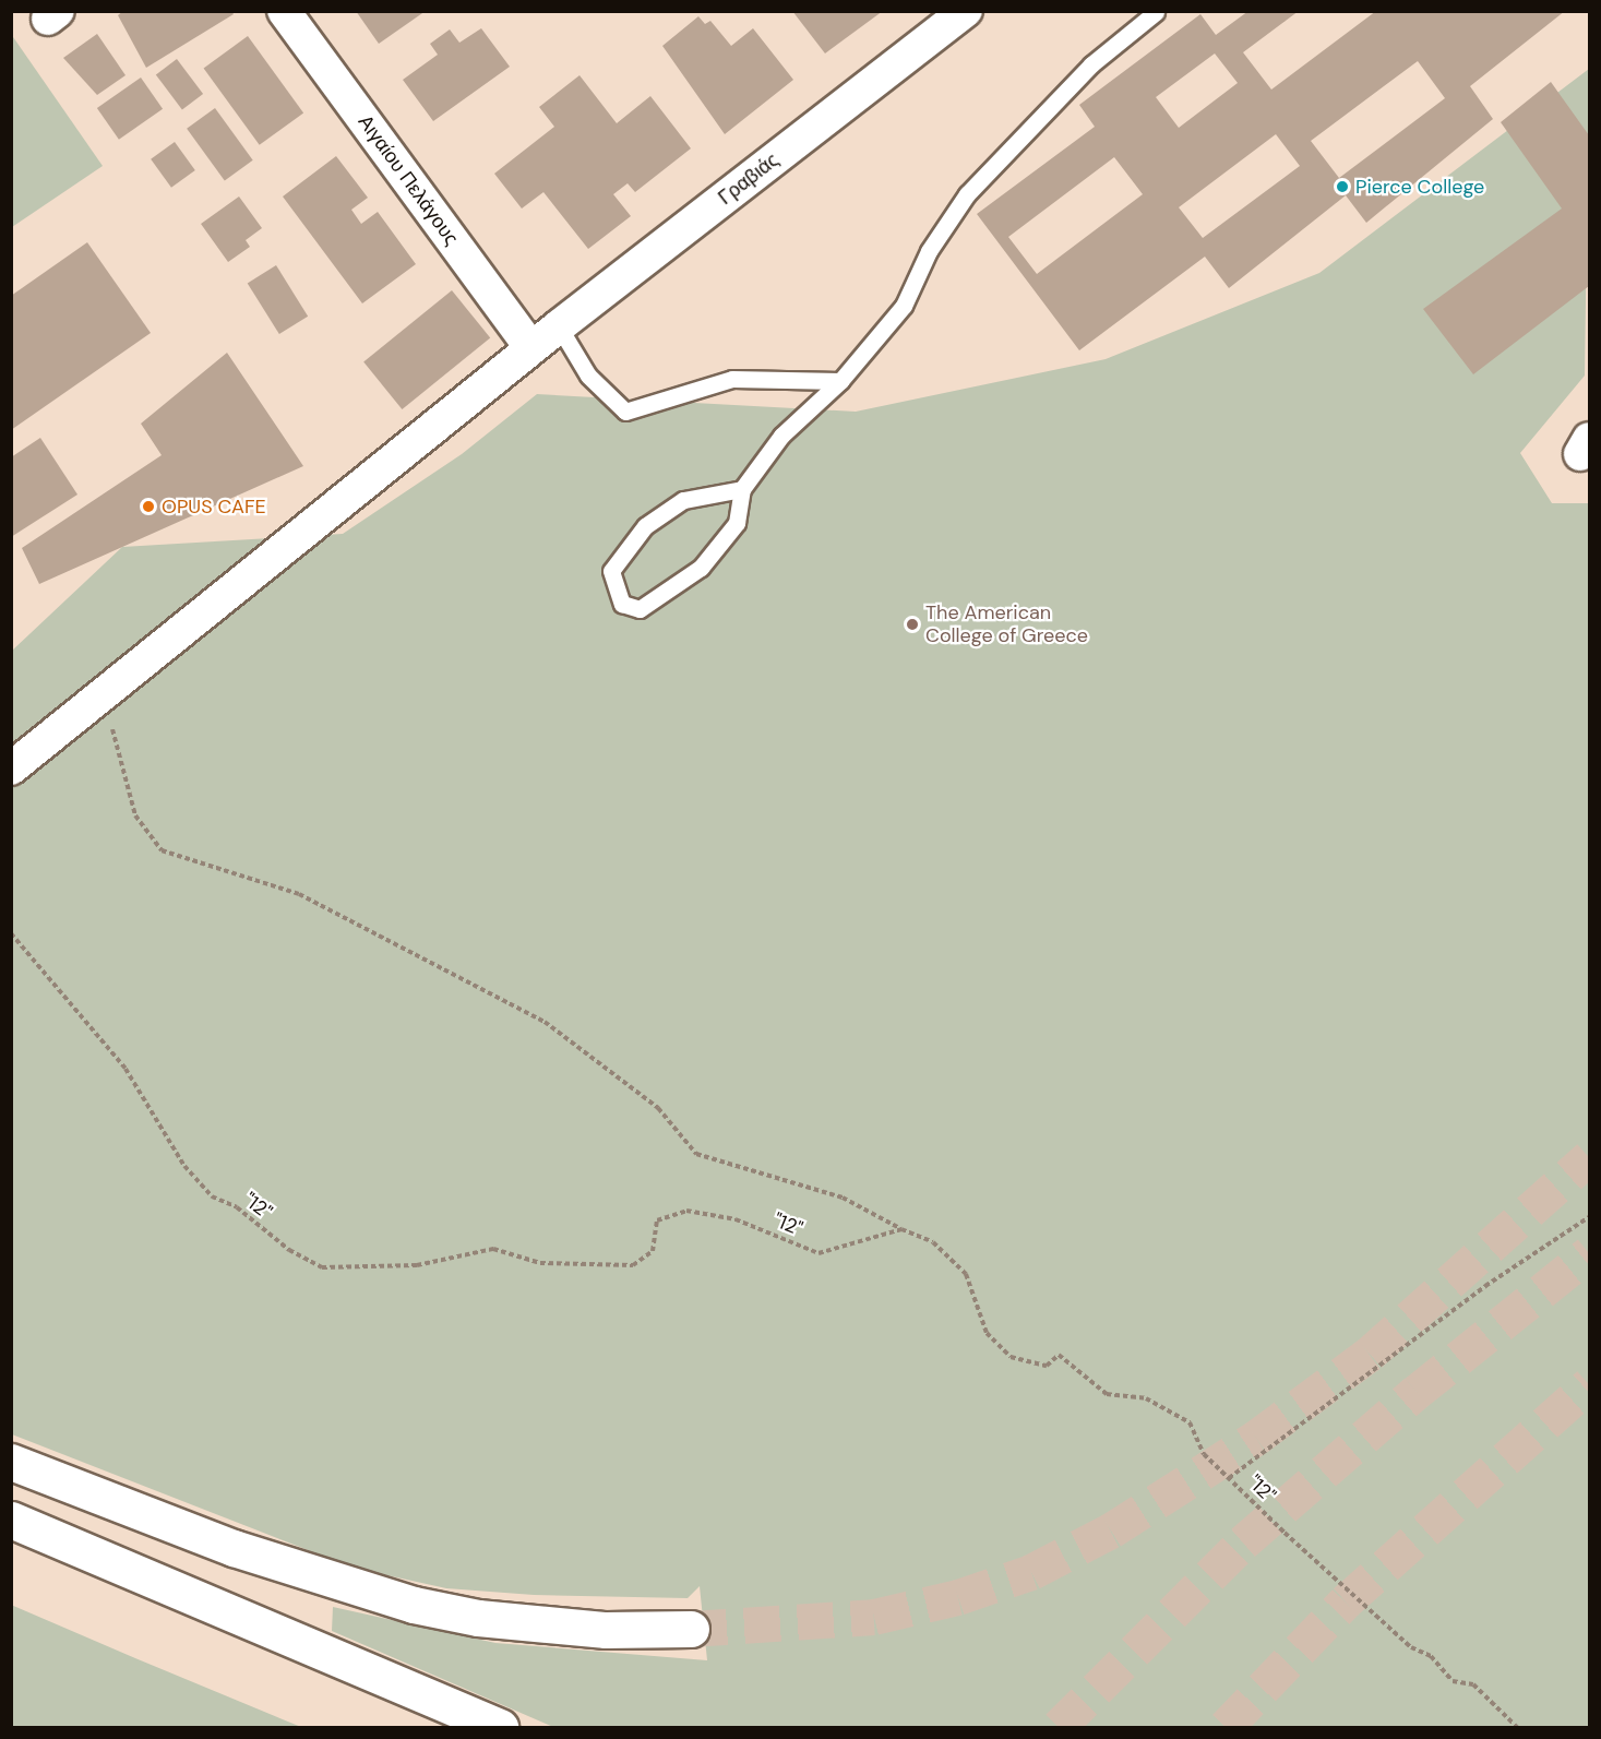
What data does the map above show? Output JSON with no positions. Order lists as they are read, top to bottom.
{
  "streets": {
    "street": ["Γραβιάς", "Αιγαίου Πελάγους"],
    "path": ["\"12\""]
  },
  "crossings": [
    ["Γραβιάς", "Αιγαίου Πελάγους"]
  ],
  "places": ["Pierce College", "OPUS CAFE", "The American College of Greece"]
}
